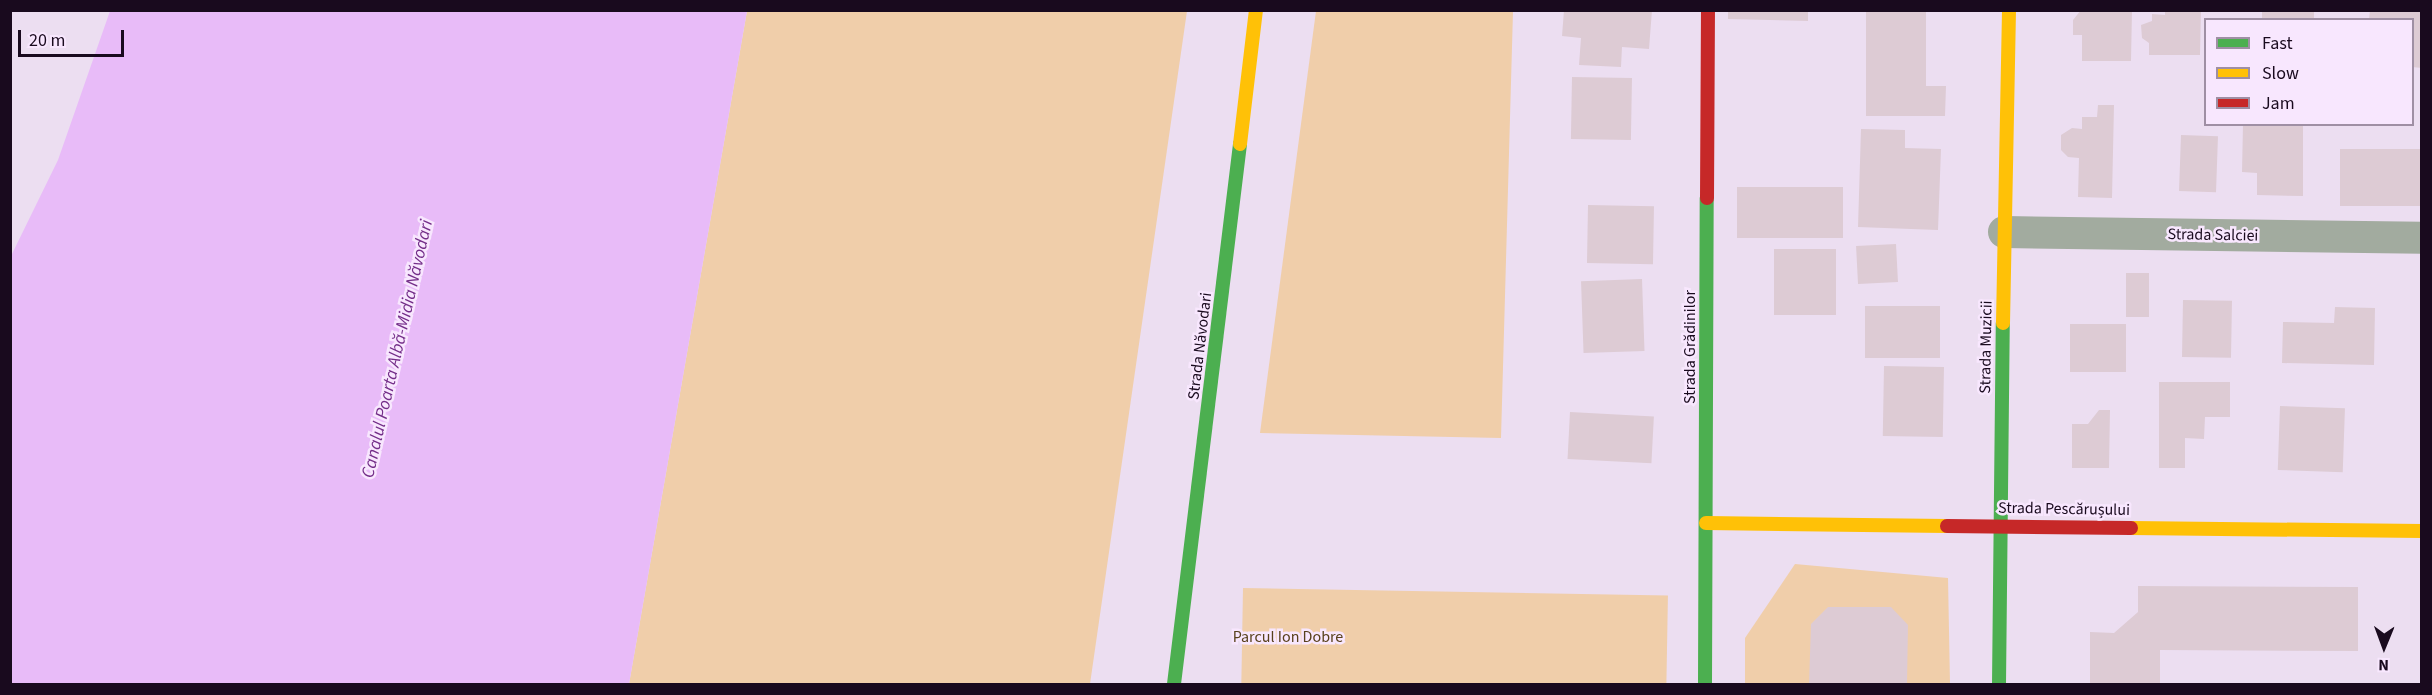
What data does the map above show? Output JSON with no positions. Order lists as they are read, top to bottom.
{
  "streets": {
    "street": [
      "Strada Salciei",
      "Strada Năvodari",
      "Strada Grădinilor",
      "Strada Muzicii",
      "Strada Pescărușului"
    ]
  },
  "crossings": [
    ["Strada Salciei", "Strada Muzicii"],
    ["Strada Grădinilor", "Strada Pescărușului"],
    ["Strada Muzicii", "Strada Pescărușului"]
  ],
  "water": ["Canalul Poarta Albă-Midia Năvodari"],
  "parks": ["Parcul Ion Dobre"],
  "legend": ["Fast", "Slow", "Jam"],
  "scale_bar": "20 m",
  "north": "bottom"
}
